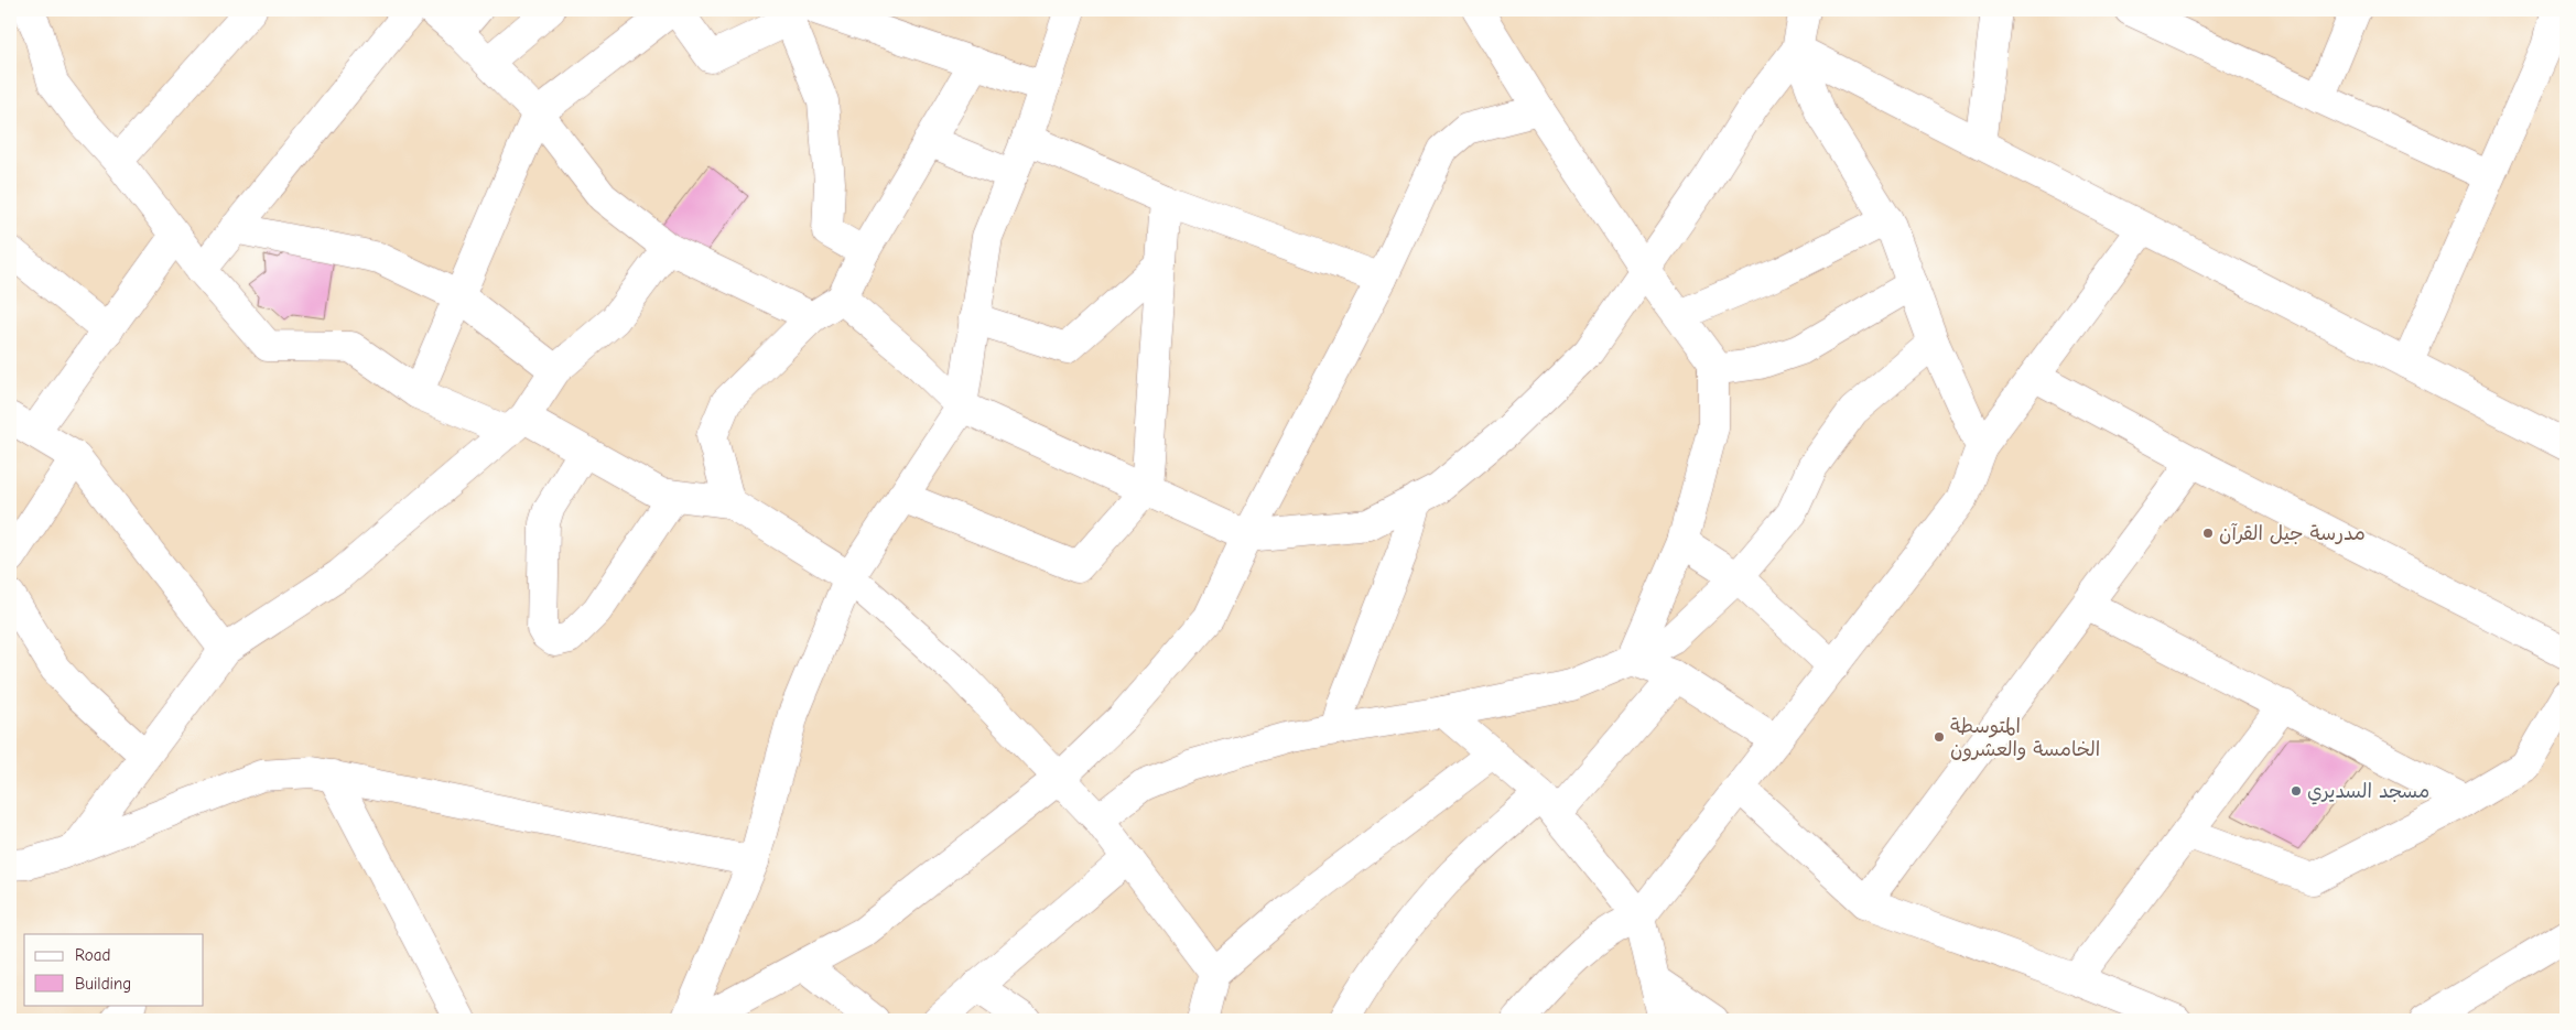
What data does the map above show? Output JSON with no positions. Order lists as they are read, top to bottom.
{
  "places": ["مدرسة جيل القرآن", "المتوسطة الخامسة والعشرون", "مسجد السديري"],
  "legend": ["Road", "Building"]
}
